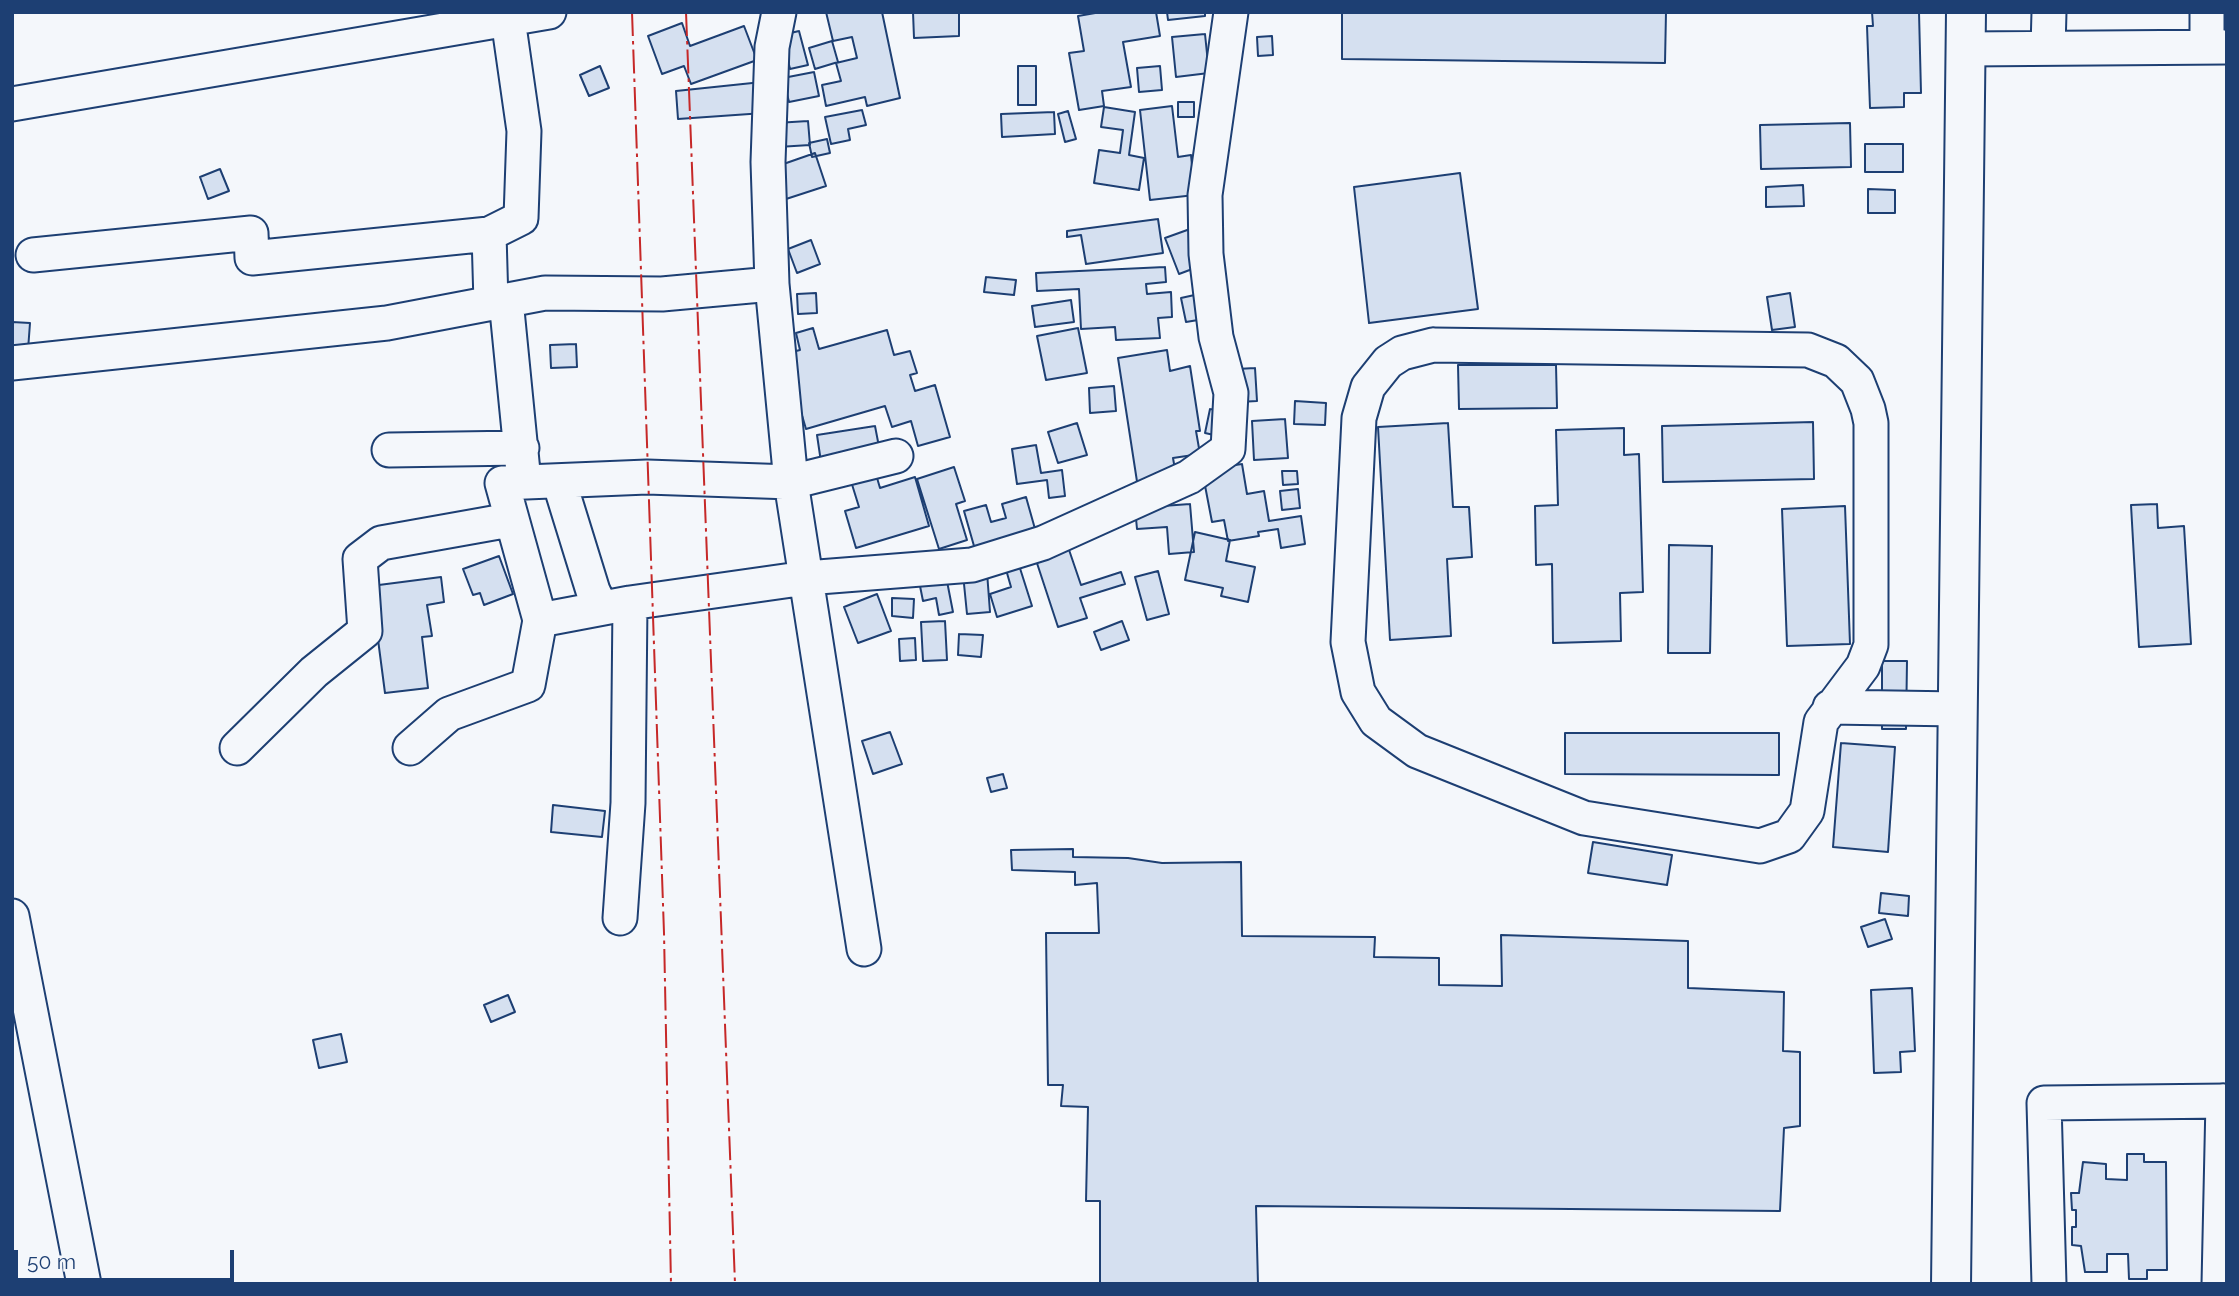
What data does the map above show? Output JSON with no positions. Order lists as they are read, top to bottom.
{
  "scale_bar": "50 m"
}
